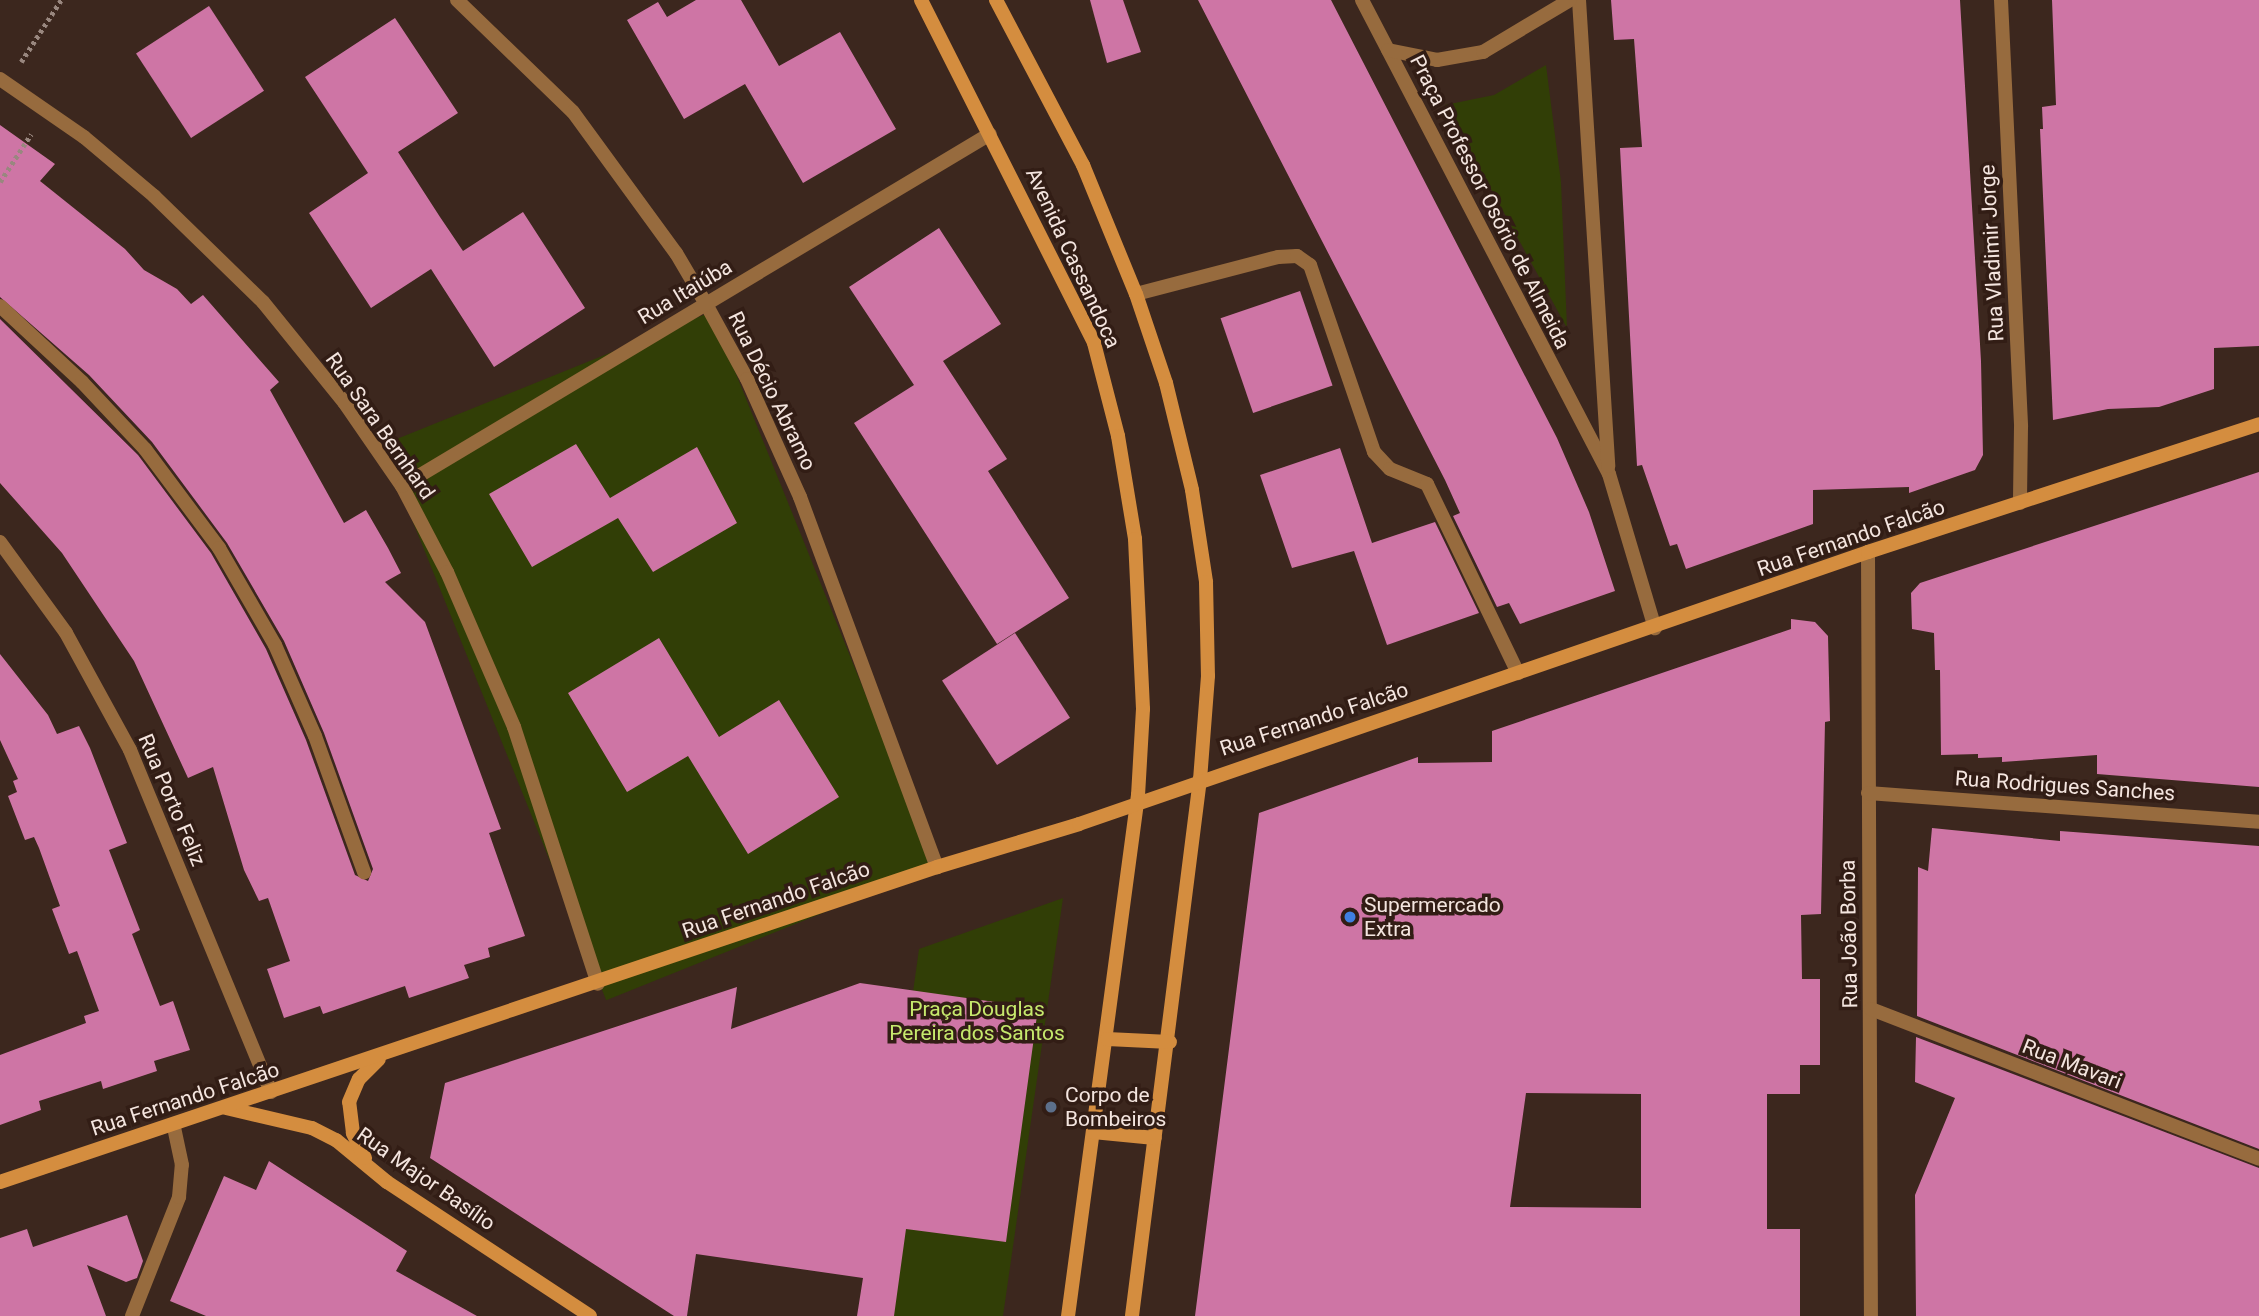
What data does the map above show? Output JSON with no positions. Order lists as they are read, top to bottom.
{
  "streets": {
    "main road": ["Avenida Cassandoca", "Rua Fernando Falcão", "Rua Major Basílio"],
    "street": [
      "Praça Professor Osório de Almeida",
      "Rua Vladimir Jorge",
      "Rua Itaiúba",
      "Rua Décio Abramo",
      "Rua Sara Bernhard",
      "Rua Rodrigues Sanches",
      "Rua Porto Feliz",
      "Rua João Borba",
      "Rua Mavari"
    ]
  },
  "crossings": [
    ["Praça Professor Osório de Almeida", "Rua Fernando Falcão"],
    ["Rua Vladimir Jorge", "Rua Fernando Falcão"],
    ["Avenida Cassandoca", "Rua Itaiúba"],
    ["Avenida Cassandoca", "Rua Fernando Falcão"],
    ["Rua Itaiúba", "Rua Décio Abramo"],
    ["Rua Itaiúba", "Rua Sara Bernhard"],
    ["Rua Décio Abramo", "Rua Fernando Falcão"],
    ["Rua Sara Bernhard", "Rua Fernando Falcão"],
    ["Rua Fernando Falcão", "Rua Porto Feliz"],
    ["Rua Fernando Falcão", "Rua João Borba"],
    ["Rua Fernando Falcão", "Rua Major Basílio"],
    ["Rua Rodrigues Sanches", "Rua João Borba"],
    ["Rua João Borba", "Rua Mavari"]
  ],
  "parks": ["Praça Douglas Pereira dos Santos"],
  "places": ["Supermercado Extra", "Corpo de Bombeiros"]
}
